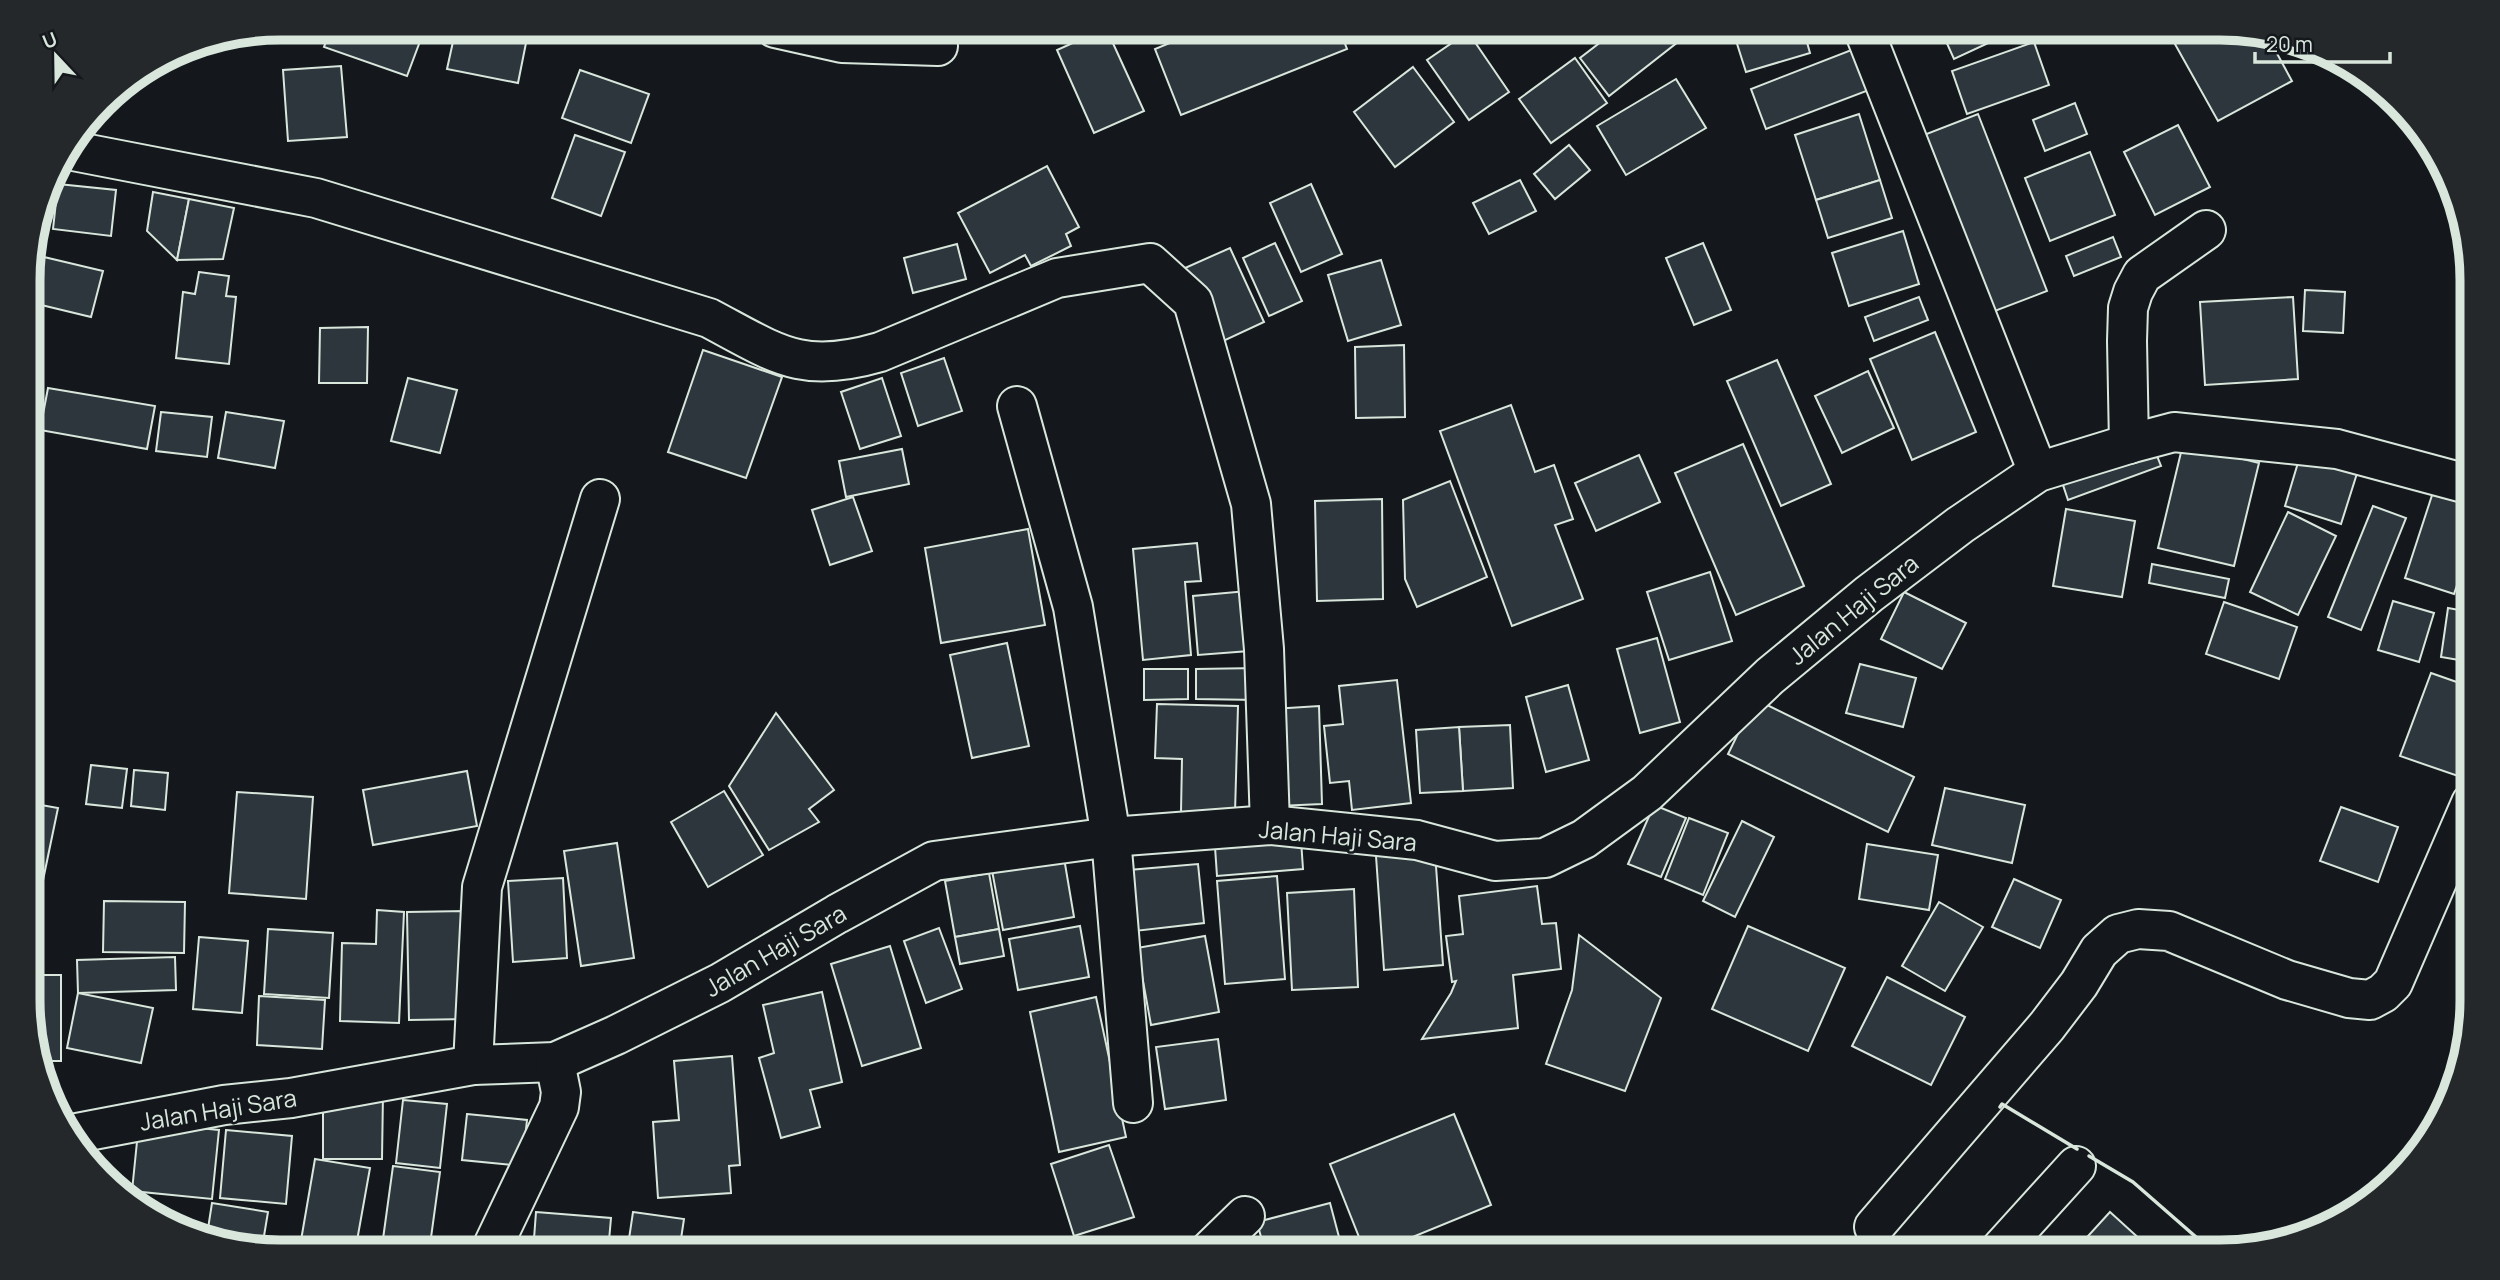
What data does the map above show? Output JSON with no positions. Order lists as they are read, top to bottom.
{
  "streets": {
    "street": ["Jalan Haji Sara"]
  },
  "scale_bar": "20 m",
  "north": "top"
}
